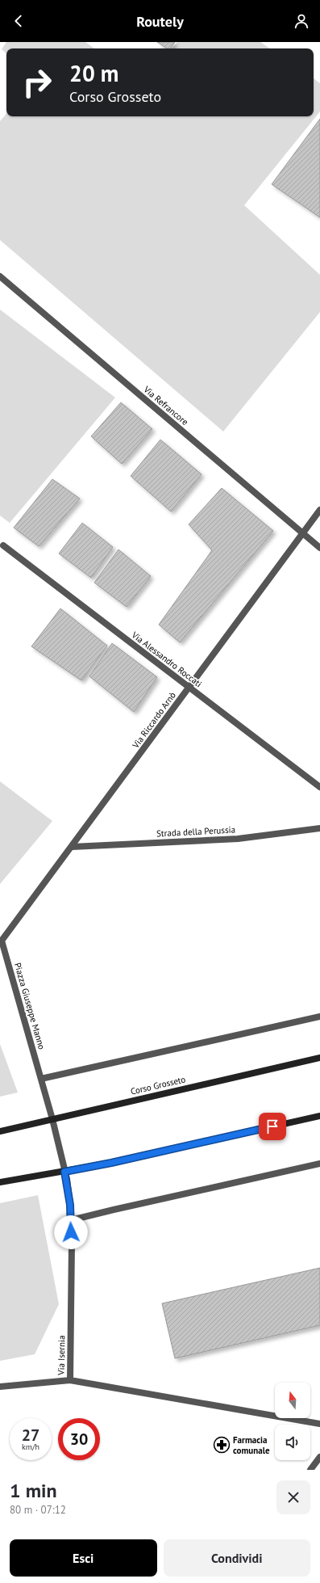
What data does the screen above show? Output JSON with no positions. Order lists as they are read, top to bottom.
{
  "streets": {
    "main road": ["Corso Grosseto"],
    "street": [
      "Via Refrancore",
      "Via Alessandro Roccati",
      "Via Riccardo Arnò",
      "Strada della Perussia",
      "Piazza Giuseppe Manno",
      "Via Isernia"
    ]
  },
  "crossings": [
    ["Via Refrancore", "Via Riccardo Arnò"],
    ["Via Alessandro Roccati", "Via Riccardo Arnò"],
    ["Via Riccardo Arnò", "Strada della Perussia"],
    ["Via Riccardo Arnò", "Piazza Giuseppe Manno"],
    ["Piazza Giuseppe Manno", "Via Isernia"],
    ["Corso Grosseto", "Via Isernia"]
  ],
  "places": {
    "pharmacy": ["Farmacia comunale"]
  },
  "north": "top",
  "page": {
    "header": "Routely",
    "turn": ["20 m", "Corso Grosseto"],
    "speed": "27 km/h",
    "limit": "30",
    "heading": ["1 min", "80 m · 07:12"],
    "buttons": ["Esci", "Condividi"]
  }
}
